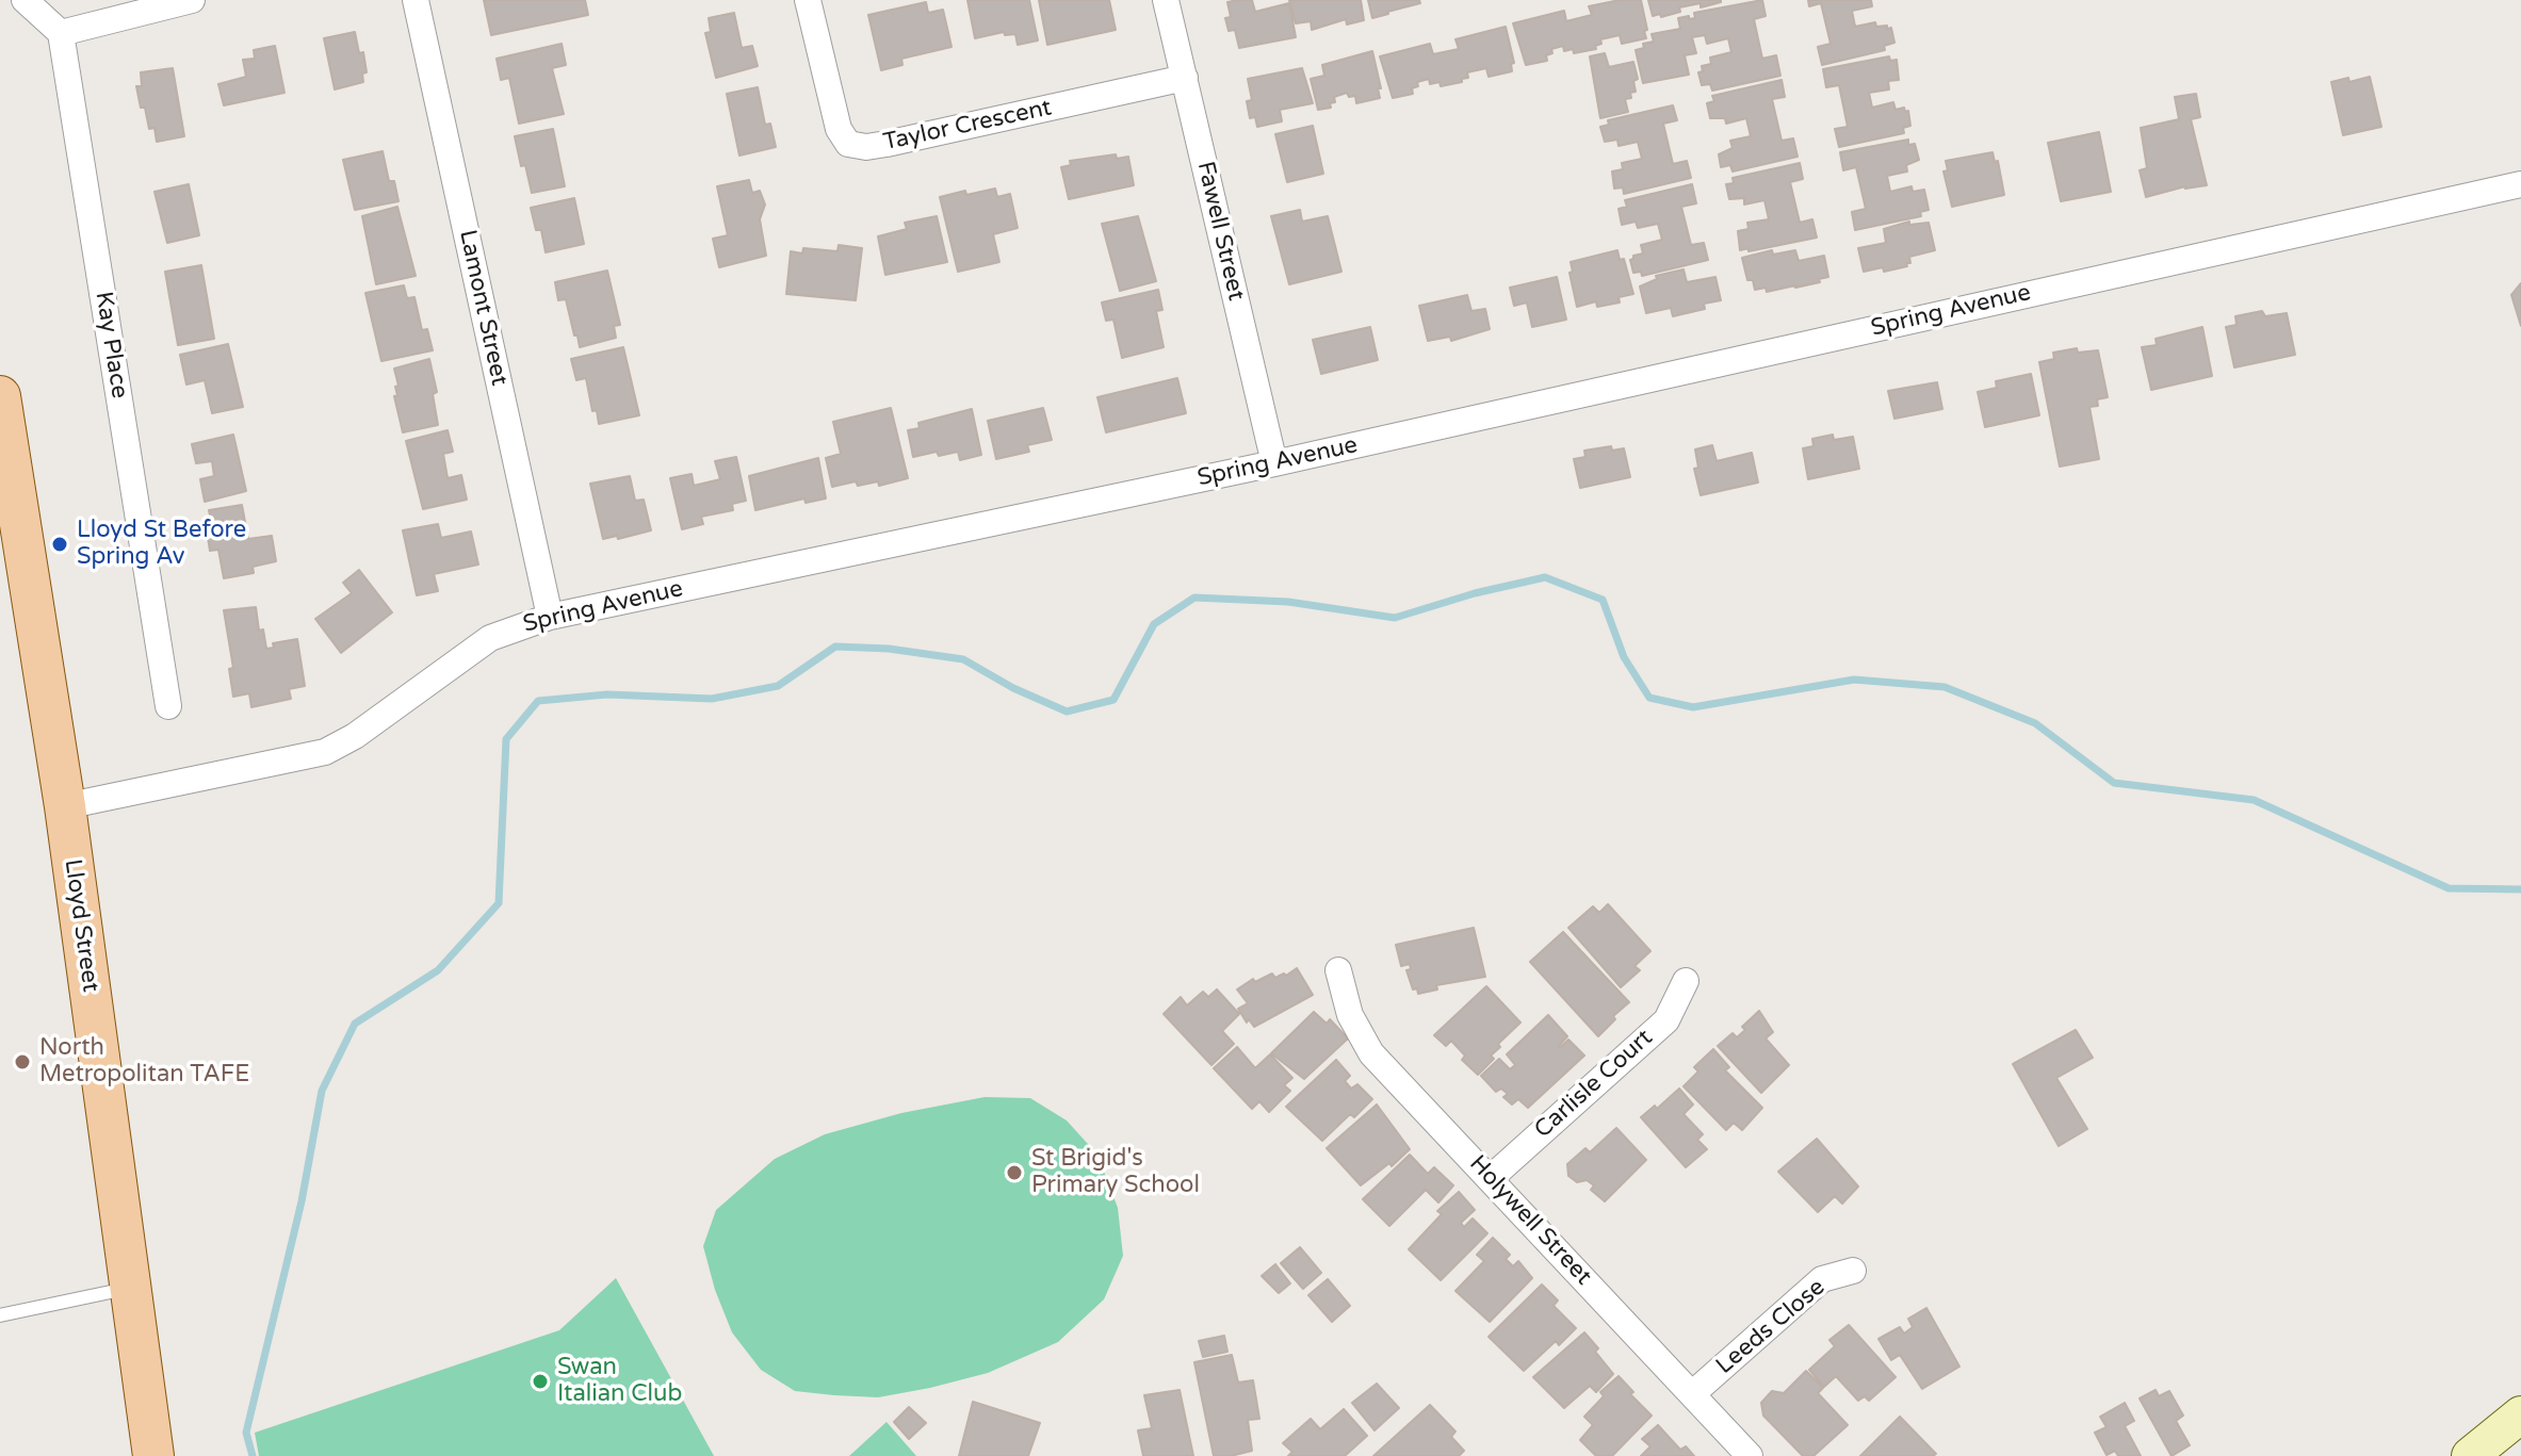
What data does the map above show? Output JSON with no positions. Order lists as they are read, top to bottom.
{
  "streets": {
    "main road": ["Lloyd Street"],
    "street": [
      "Taylor Crescent",
      "Fawell Street",
      "Lamont Street",
      "Spring Avenue",
      "Kay Place",
      "Carlisle Court",
      "Holywell Street",
      "Leeds Close"
    ]
  },
  "crossings": [
    ["Taylor Crescent", "Fawell Street"],
    ["Fawell Street", "Spring Avenue"],
    ["Lamont Street", "Spring Avenue"],
    ["Spring Avenue", "Lloyd Street"],
    ["Carlisle Court", "Holywell Street"],
    ["Holywell Street", "Leeds Close"]
  ],
  "places": [
    "Lloyd St Before Spring Av",
    "North Metropolitan TAFE",
    "St Brigid's Primary School",
    "Swan Italian Club"
  ]
}
